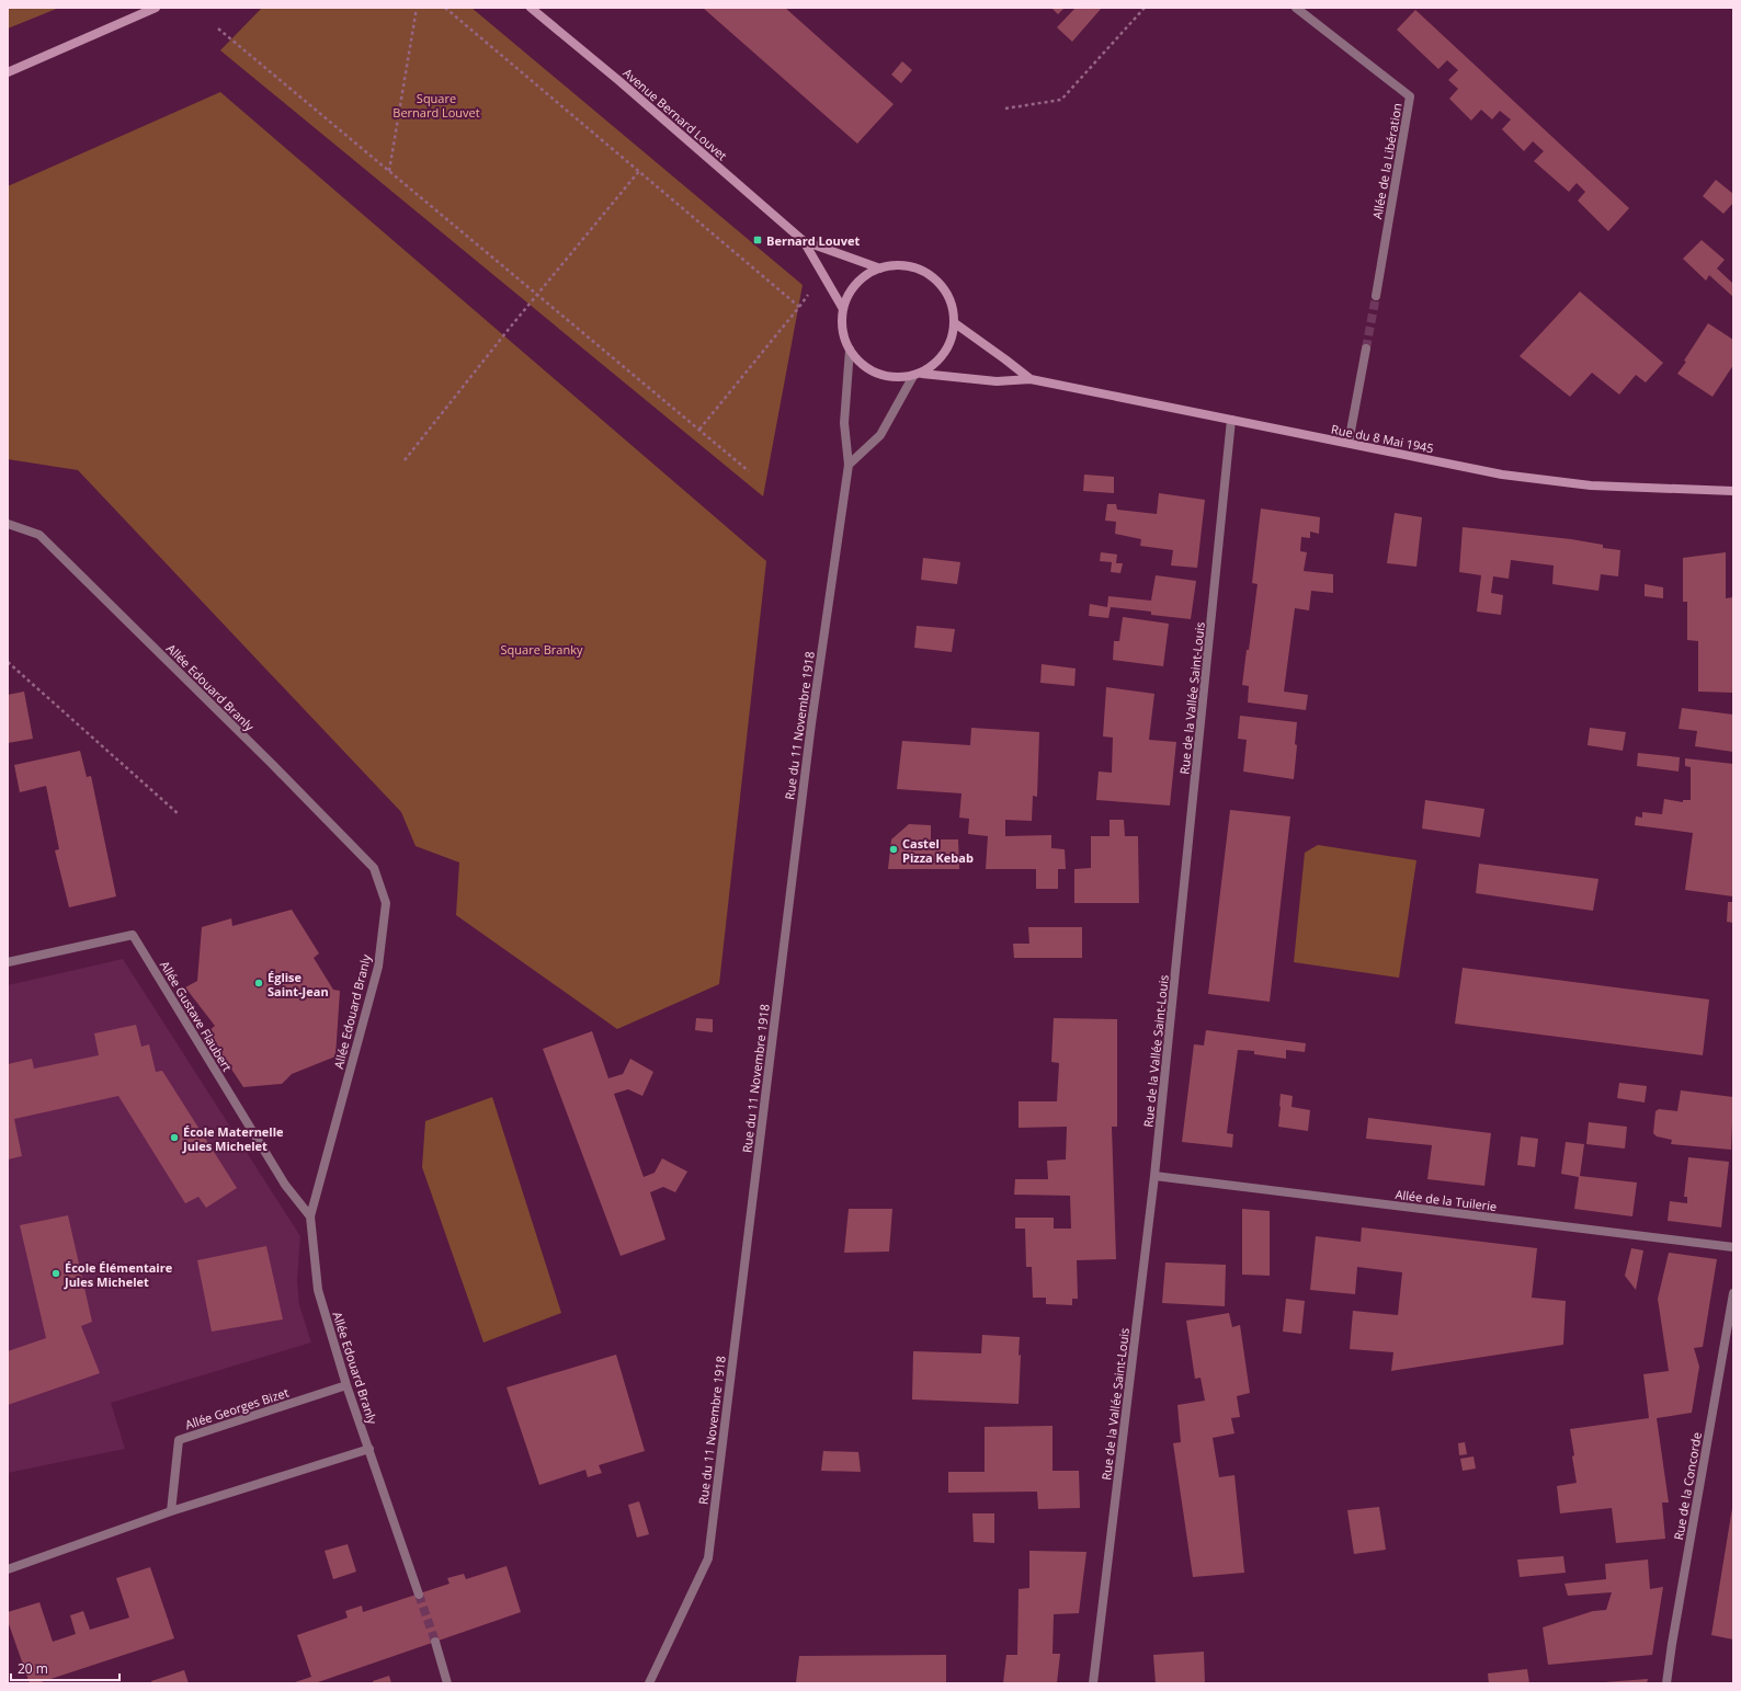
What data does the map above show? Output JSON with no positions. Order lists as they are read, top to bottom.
{
  "streets": {
    "street": [
      "Avenue Bernard Louvet",
      "Allée de la Libération",
      "Rue du 8 Mai 1945",
      "Allée Edouard Branly",
      "Rue de la Vallée Saint-Louis",
      "Rue du 11 Novembre 1918",
      "Allée Gustave Flaubert",
      "Allée de la Tuilerie",
      "Allée Georges Bizet",
      "Rue de la Concorde"
    ]
  },
  "crossings": [
    ["Avenue Bernard Louvet", "Rue du 8 Mai 1945"],
    ["Avenue Bernard Louvet", "Rue du 11 Novembre 1918"],
    ["Rue du 8 Mai 1945", "Rue de la Vallée Saint-Louis"],
    ["Rue du 8 Mai 1945", "Rue du 11 Novembre 1918"],
    ["Allée Edouard Branly", "Allée Gustave Flaubert"],
    ["Allée Edouard Branly", "Allée Georges Bizet"],
    ["Rue de la Vallée Saint-Louis", "Allée de la Tuilerie"]
  ],
  "parks": ["Square Bernard Louvet", "Square Branky"],
  "places": {
    "transit": ["Bernard Louvet"],
    "other": [
      "Castel Pizza Kebab",
      "Église Saint-Jean",
      "École Maternelle Jules Michelet",
      "École Élémentaire Jules Michelet"
    ]
  },
  "scale_bar": "20 m"
}
